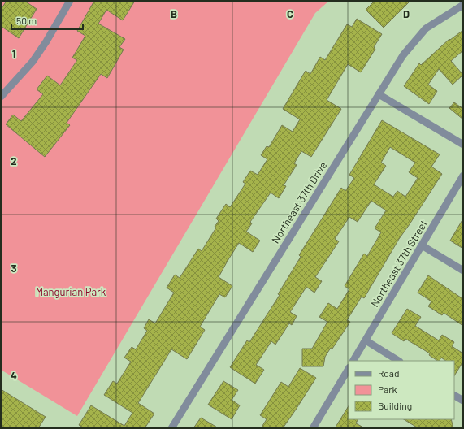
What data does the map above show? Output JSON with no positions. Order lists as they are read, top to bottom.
{
  "streets": {
    "street": ["Northeast 37th Drive", "Northeast 37th Street"]
  },
  "parks": ["Mangurian Park"],
  "legend": ["Road", "Park", "Building"],
  "scale_bar": "50 m",
  "grid": {
    "columns": ["B", "C", "D"],
    "rows": [
      "1",
      "2",
      "3",
      "4"
    ]
  }
}
